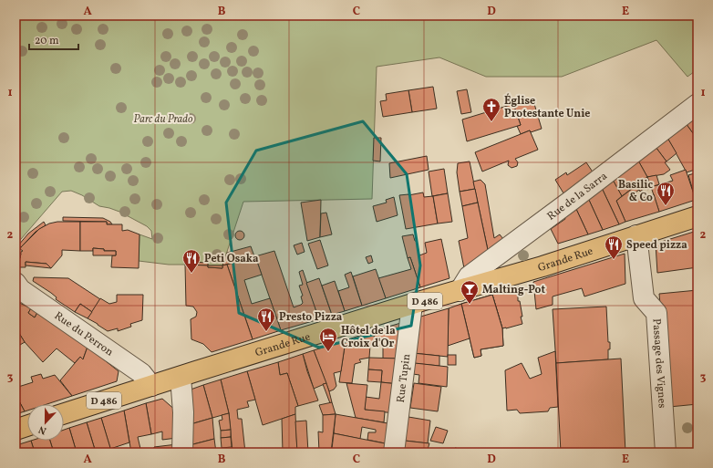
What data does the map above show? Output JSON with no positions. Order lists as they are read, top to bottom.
{
  "streets": {
    "main road": ["Grande Rue", "D 486"],
    "street": [
      "Rue de la Sarra",
      "Rue du Perron",
      "Passage des Vignes",
      "Rue Tupin"
    ]
  },
  "crossings": [
    ["Rue de la Sarra", "Grande Rue"],
    ["Grande Rue", "Rue du Perron"],
    ["Grande Rue", "Passage des Vignes"],
    ["Grande Rue", "Rue Tupin"]
  ],
  "parks": ["Parc du Prado"],
  "places": {
    "church": ["Église Protestante Unie"],
    "restaurant": [
      "Basilic & Co",
      "Speed pizza",
      "Peti Osaka",
      "Presto Pizza"
    ],
    "bar": ["Malting-Pot"],
    "hotel": ["Hôtel de la Croix d'Or"]
  },
  "scale_bar": "20 m",
  "north": "bottom",
  "grid": {
    "columns": [
      "A",
      "B",
      "C",
      "D",
      "E"
    ],
    "rows": ["1", "2", "3"]
  }
}
